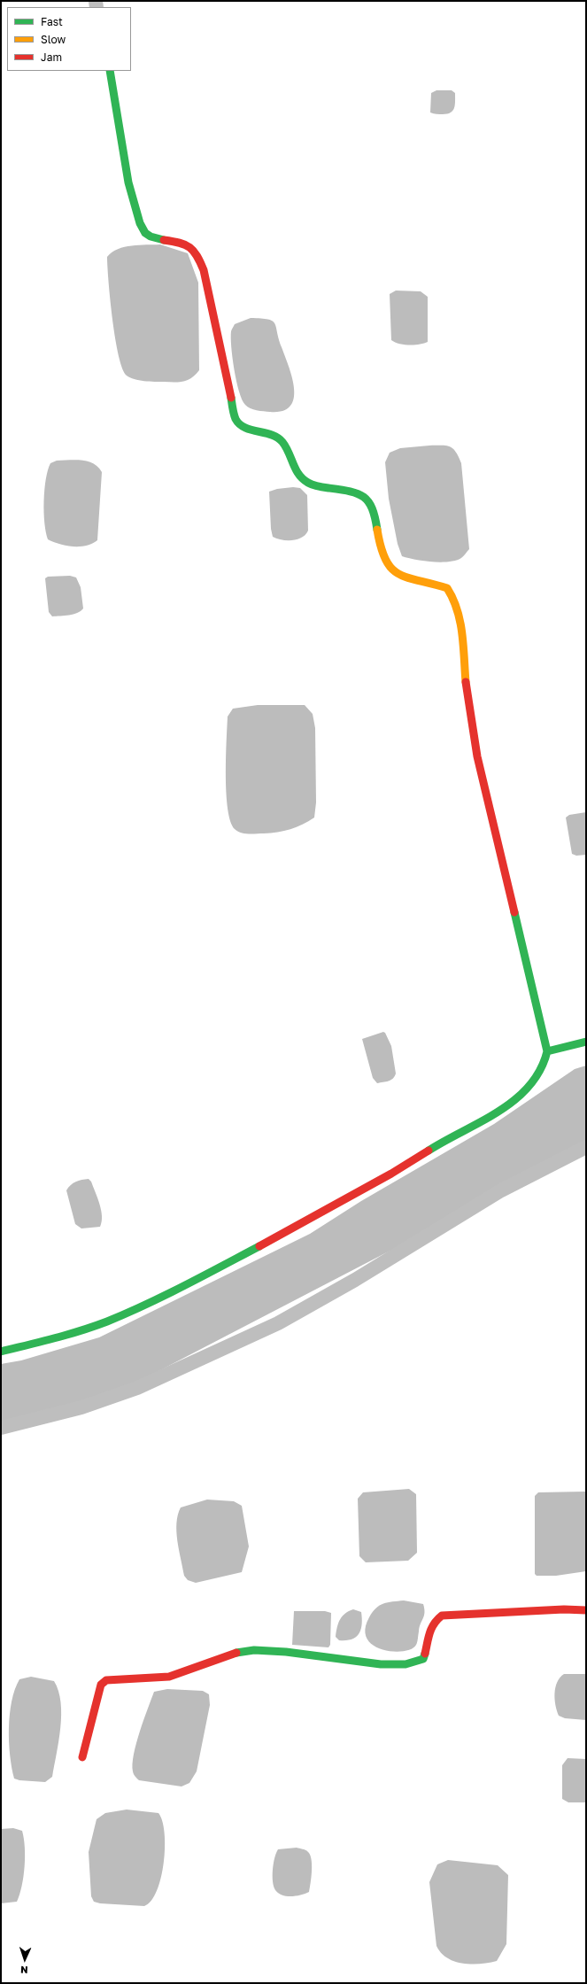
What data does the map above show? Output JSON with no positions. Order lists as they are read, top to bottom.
{
  "legend": ["Fast", "Slow", "Jam"],
  "north": "bottom"
}
